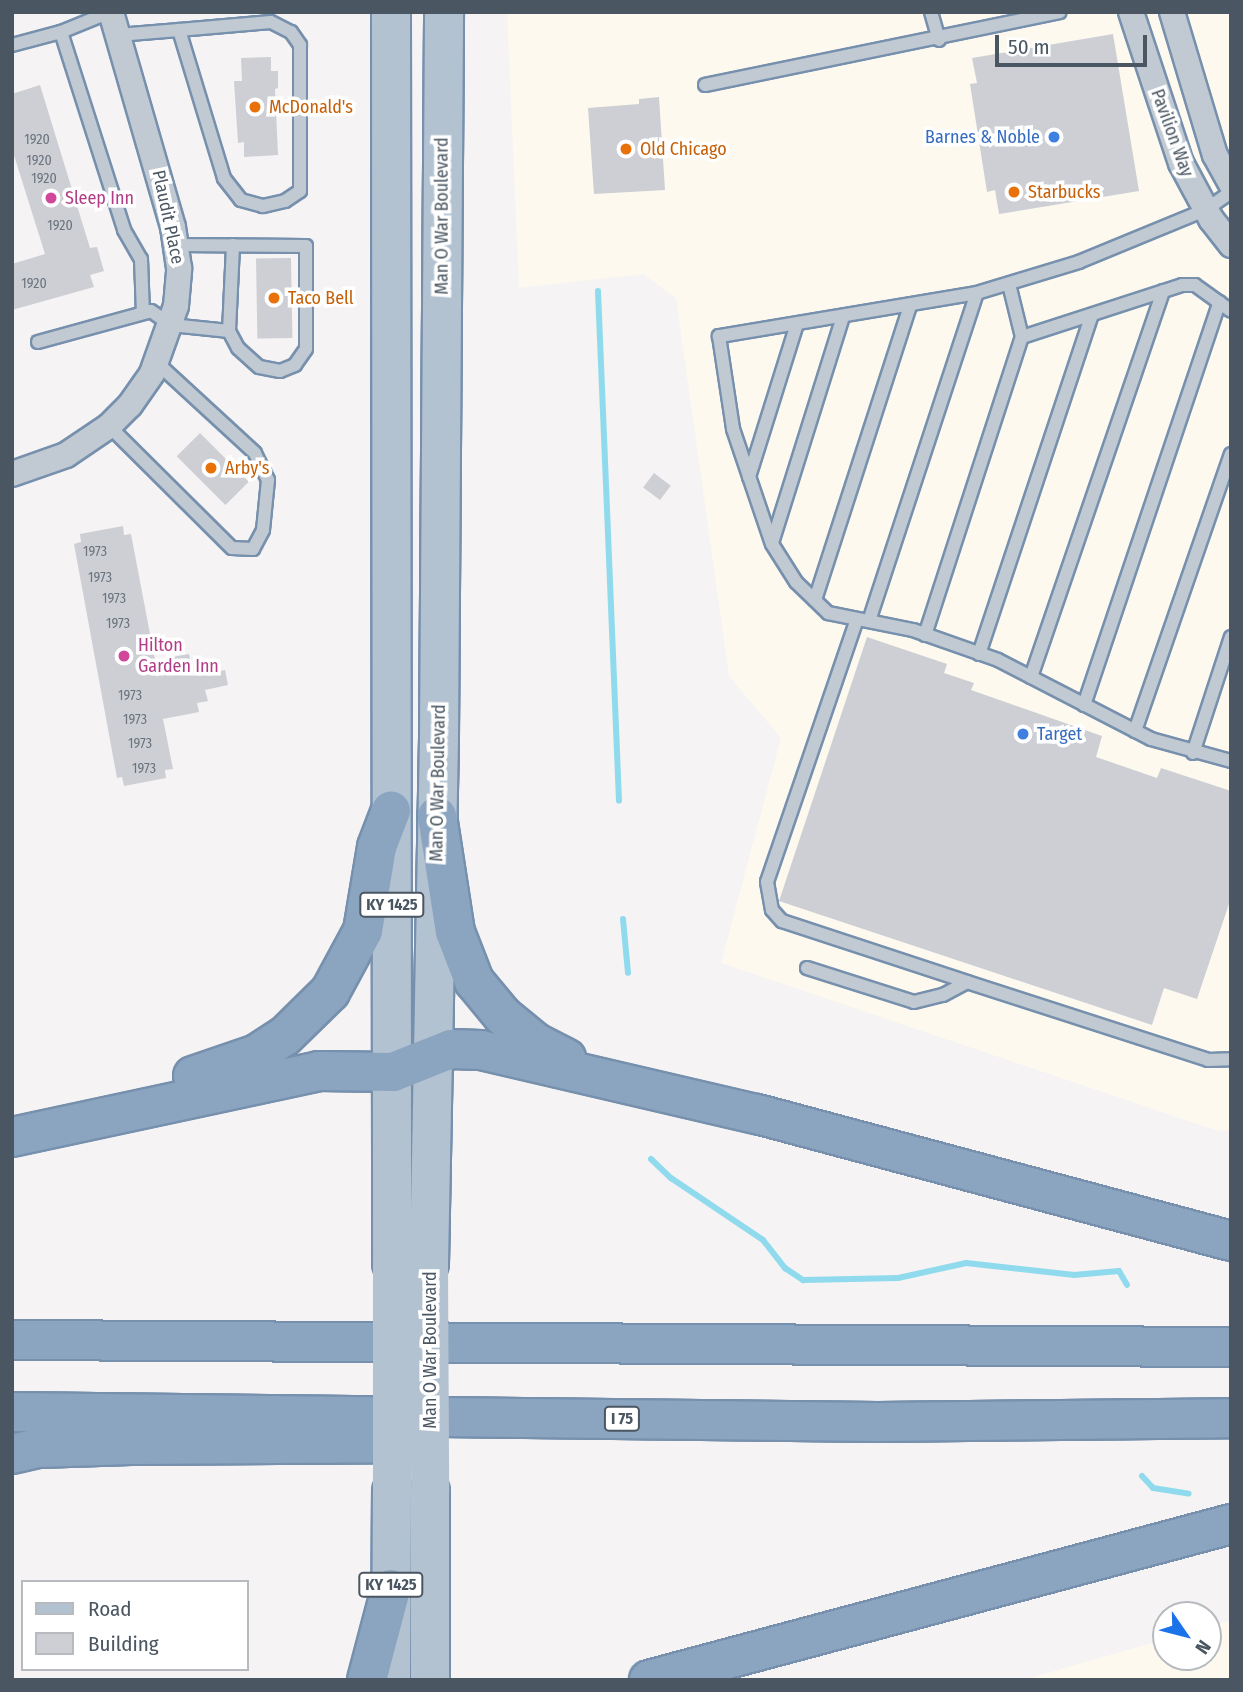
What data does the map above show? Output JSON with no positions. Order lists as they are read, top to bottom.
{
  "streets": {
    "highway": ["I 75"],
    "main road": ["Man O War Boulevard", "KY 1425"],
    "street": ["Pavilion Way", "Plaudit Place"]
  },
  "places": [
    "McDonald's",
    "Barnes & Noble",
    "Old Chicago",
    "Starbucks",
    "Sleep Inn",
    "Taco Bell",
    "Arby's",
    "Hilton Garden Inn",
    "Target"
  ],
  "house_numbers": [
    "1920",
    "1920",
    "1920",
    "1920",
    "1920",
    "1973",
    "1973",
    "1973",
    "1973",
    "1973",
    "1973",
    "1973",
    "1973"
  ],
  "legend": ["Road", "Building"],
  "scale_bar": "50 m",
  "north": "bottom right"
}
